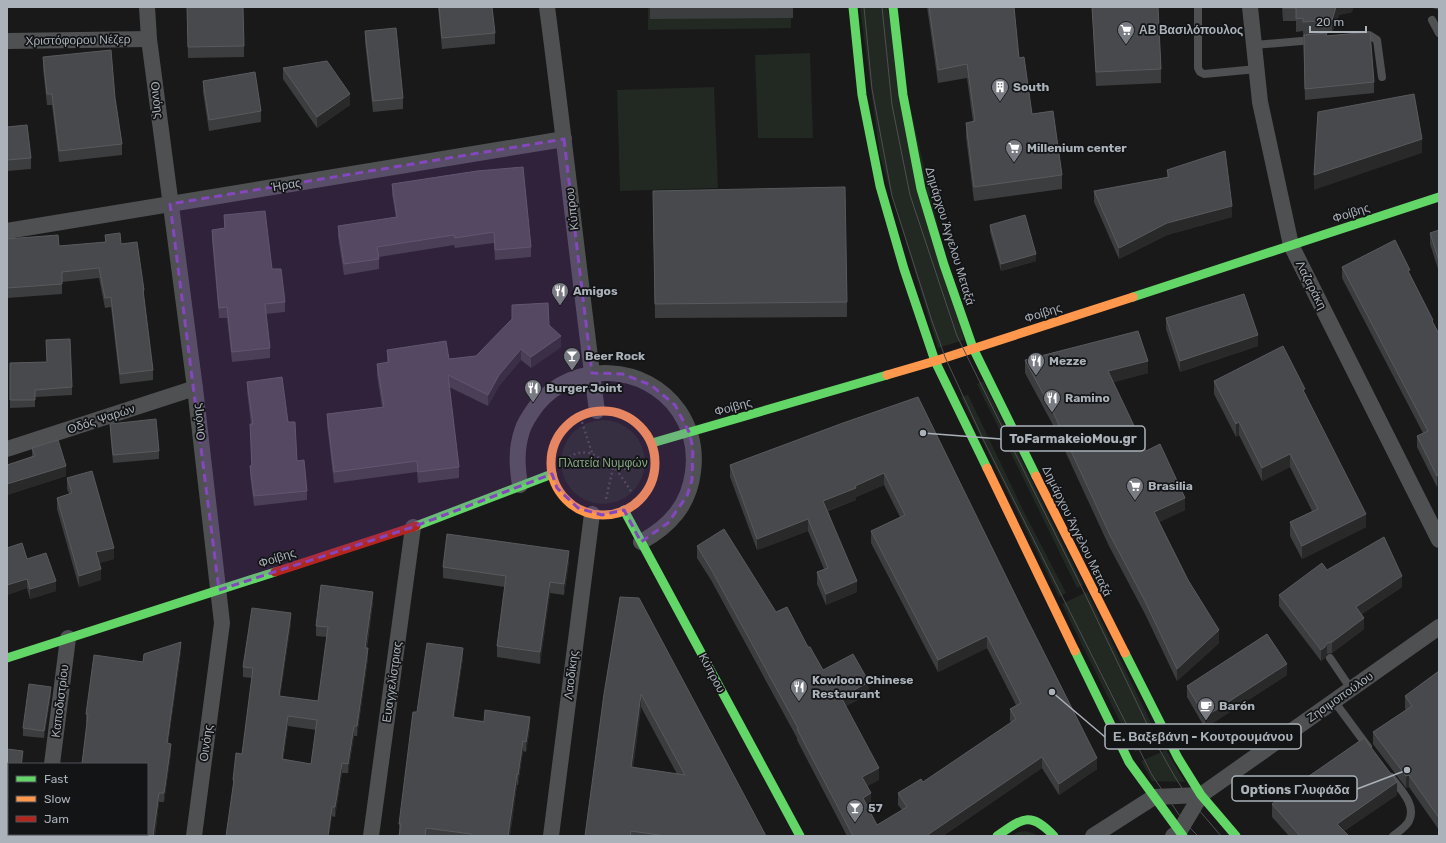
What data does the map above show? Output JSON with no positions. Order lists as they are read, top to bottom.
{
  "streets": {
    "street": [
      "Χριστόφορου Νέζερ",
      "Οινόης",
      "Ήρας",
      "Κύπρου",
      "Φοίβης",
      "Δημάρχου Άγγελου Μεταξά",
      "Λαζαράκη",
      "Οδóς Ψαρών",
      "Λαοδίκης",
      "Ευαγγελίστριας",
      "Ζησιμοπούλου",
      "Καποδιστρίου"
    ]
  },
  "crossings": [
    ["Χριστόφορου Νέζερ", "Οινόης"],
    ["Οινόης", "Ήρας"],
    ["Οινόης", "Φοίβης"],
    ["Οινόης", "Οδóς Ψαρών"],
    ["Ήρας", "Κύπρου"],
    ["Κύπρου", "Φοίβης"],
    ["Φοίβης", "Δημάρχου Άγγελου Μεταξά"],
    ["Φοίβης", "Λαζαράκη"],
    ["Φοίβης", "Λαοδίκης"],
    ["Φοίβης", "Ευαγγελίστριας"],
    ["Φοίβης", "Καποδιστρίου"],
    ["Δημάρχου Άγγελου Μεταξά", "Ζησιμοπούλου"]
  ],
  "parks": ["Πλατεία Νυμφών"],
  "places": {
    "supermarket": ["ΑΒ Βασιλόπουλος", "Millenium center", "Brasilia"],
    "building": ["South"],
    "restaurant": [
      "Amigos",
      "Mezze",
      "Burger Joint",
      "Ramino",
      "Kowloon Chinese Restaurant"
    ],
    "bar": ["Beer Rock", "57"],
    "other": ["ToFarmakeioMou.gr", "Ε. Βαξεβάνη - Κουτρουμάνου", "Options Γλυφάδα"],
    "cafe": ["Barón"]
  },
  "legend": ["Fast", "Slow", "Jam"],
  "scale_bar": "20 m"
}
